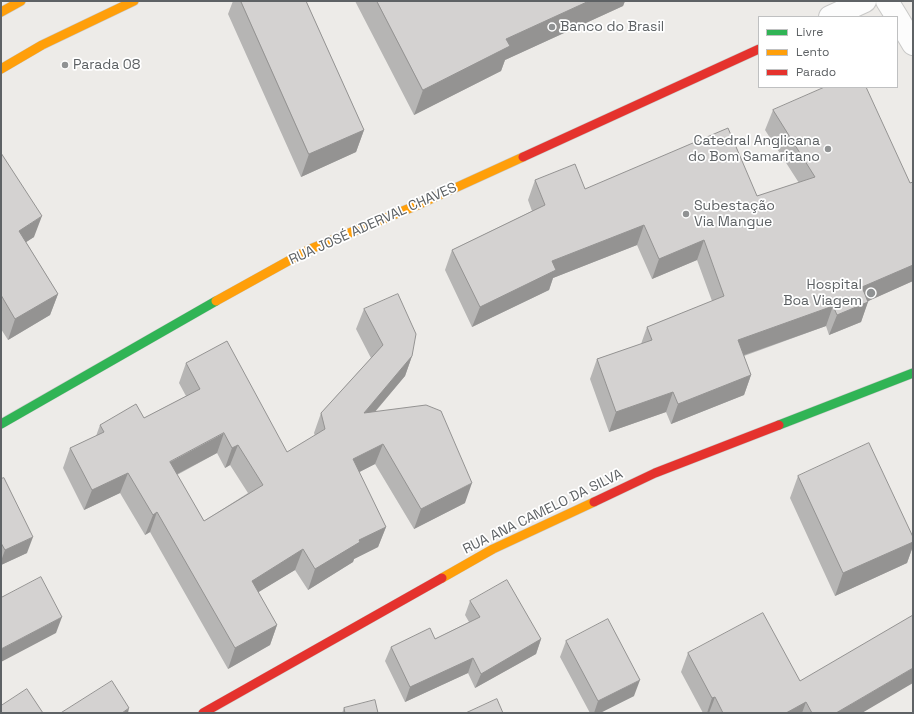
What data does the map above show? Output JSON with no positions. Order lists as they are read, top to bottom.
{
  "streets": {
    "street": ["RUA JOSÉ ADERVAL CHAVES", "RUA ANA CAMELO DA SILVA"]
  },
  "places": [
    "Banco do Brasil",
    "Parada 08",
    "Catedral Anglicana do Bom Samaritano",
    "Subestação Via Mangue",
    "Hospital Boa Viagem"
  ],
  "legend": ["Livre", "Lento", "Parado"]
}
